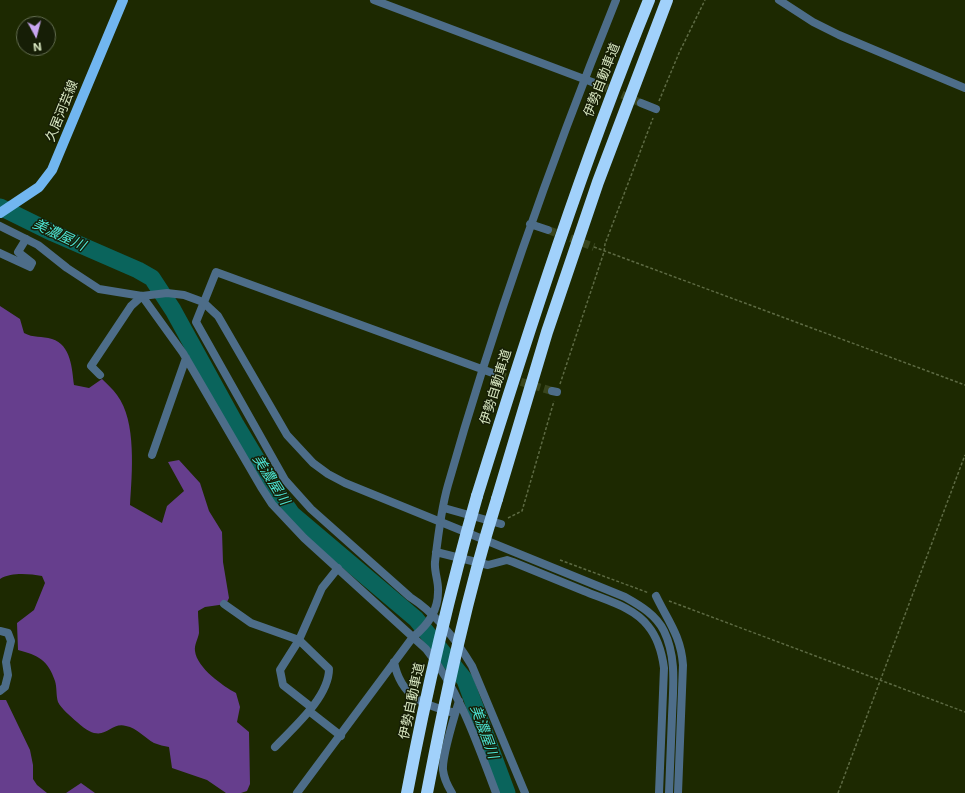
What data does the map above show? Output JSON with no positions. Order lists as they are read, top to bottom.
{
  "streets": {
    "highway": ["伊勢自動車道"],
    "main road": ["久居河芸線"]
  },
  "water": ["美濃屋川"],
  "north": "bottom"
}
